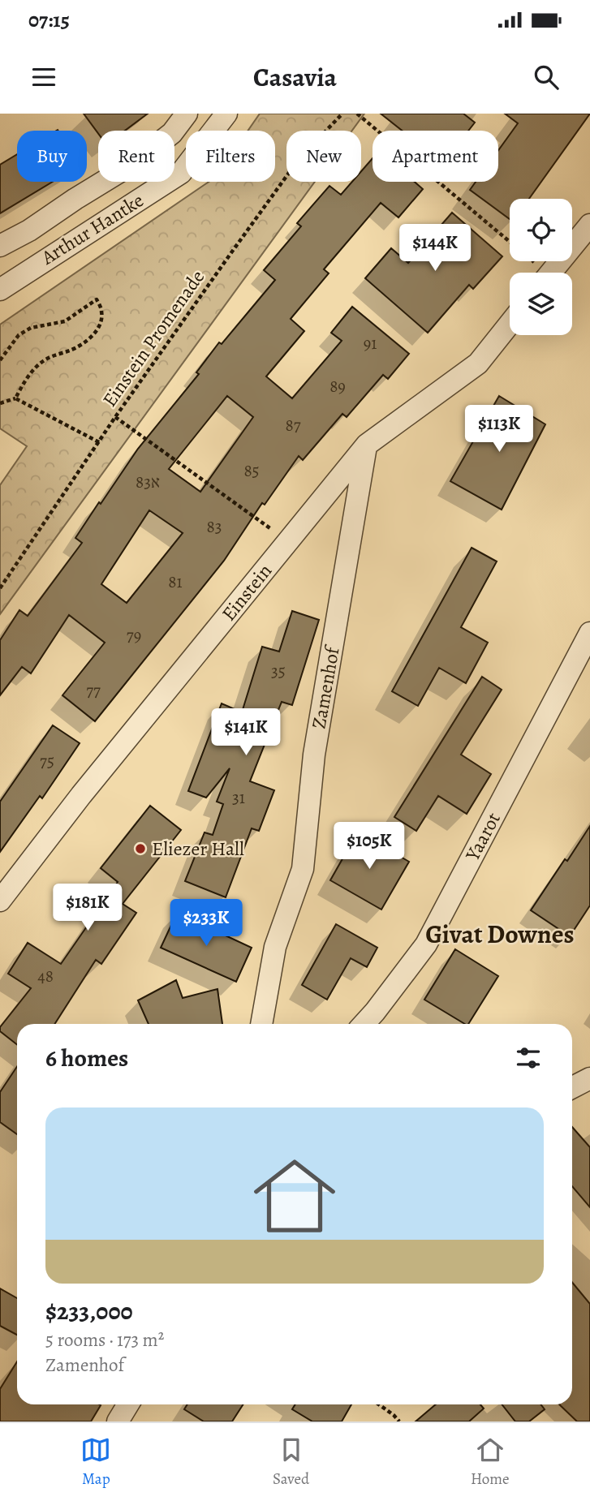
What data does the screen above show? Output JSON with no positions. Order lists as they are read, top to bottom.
{
  "streets": {
    "street": [
      "Arthur Hantke",
      "Einstein",
      "Zamenhof",
      "Yaarot"
    ],
    "path": ["Einstein Promenade"]
  },
  "crossings": [
    ["Einstein", "Zamenhof"]
  ],
  "districts": ["Givat Downes"],
  "places": ["Eliezer Hall"],
  "house_numbers": [
    "91",
    "89",
    "87",
    "85",
    "83א",
    "83",
    "81",
    "79",
    "35",
    "77",
    "75",
    "31",
    "48"
  ],
  "page": {
    "status": "07:15",
    "header": "Casavia",
    "chip": [
      "Buy",
      "Rent",
      "Filters",
      "New",
      "Apartment"
    ],
    "price": [
      "$144K",
      "$113K",
      "$141K",
      "$105K",
      "$181K",
      "$233K"
    ],
    "heading": "6 homes",
    "list": [
      {
        "name": "$233,000",
        "note": "5 rooms · 173 m² · Zamenhof"
      }
    ],
    "tabs": ["Map", "Saved", "Home"]
  }
}
